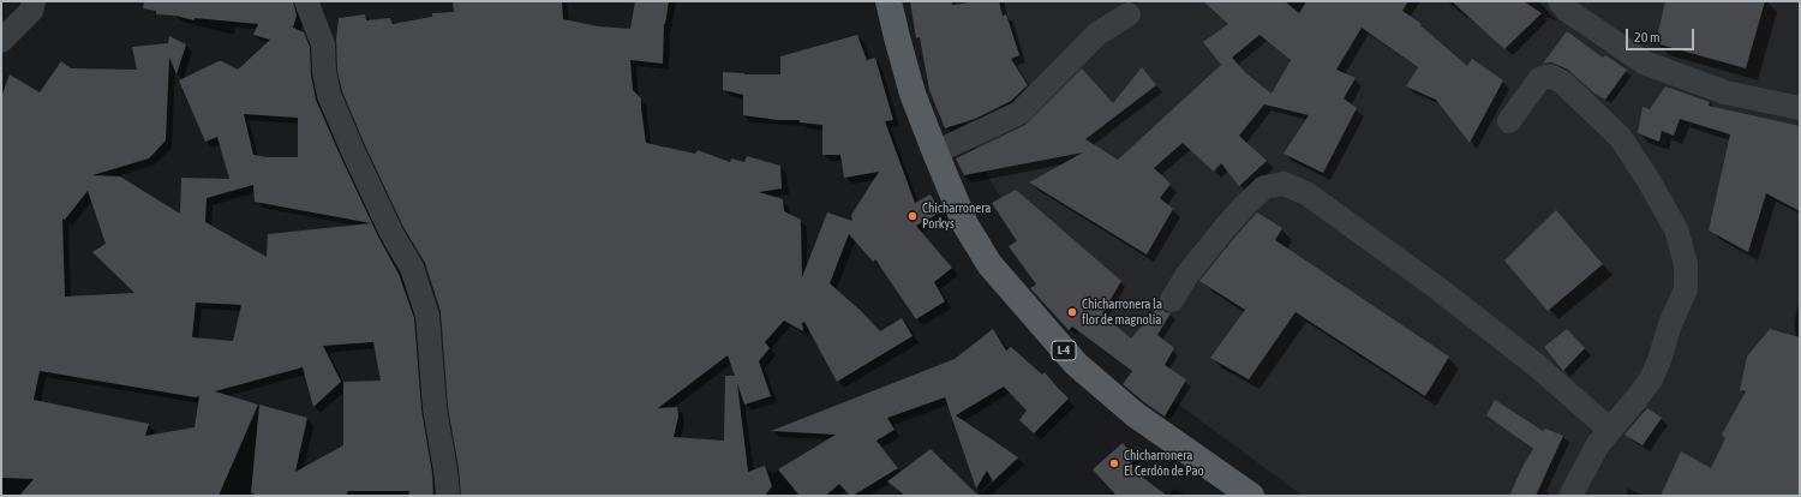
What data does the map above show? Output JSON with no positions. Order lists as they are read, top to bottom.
{
  "streets": {
    "main road": ["L-4"]
  },
  "places": ["Chicharronera Porkys", "Chicharronera la flor de magnolia", "Chicharronera El Cerdón de Pao"],
  "scale_bar": "20 m"
}
